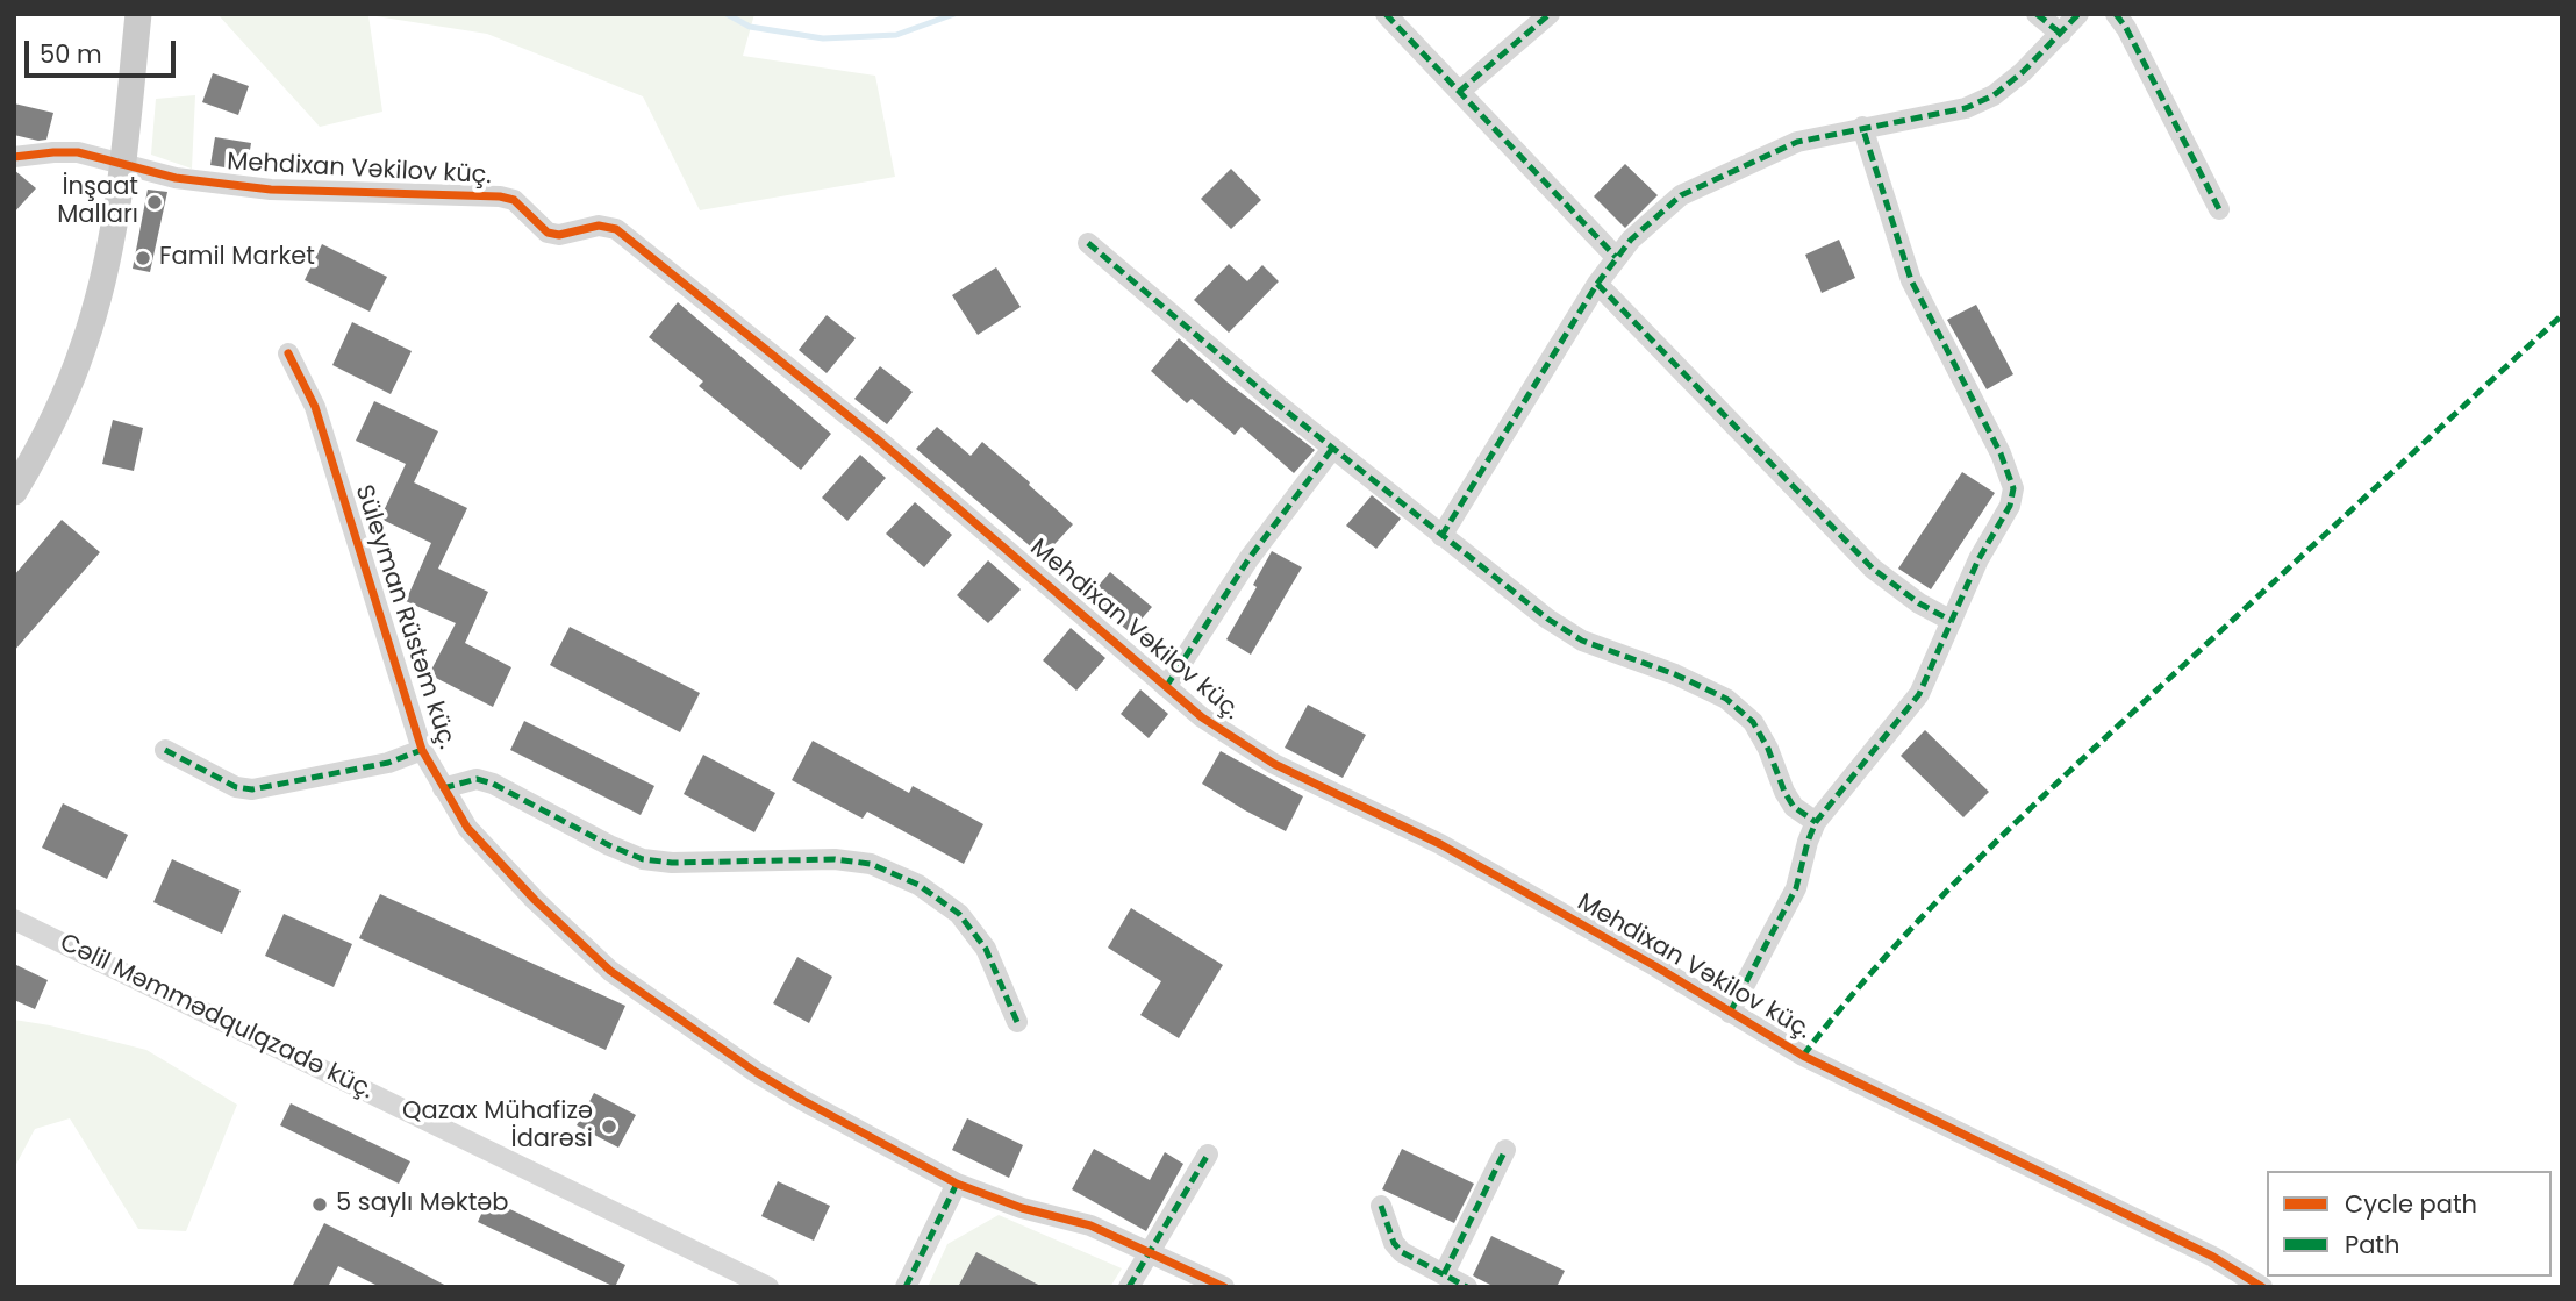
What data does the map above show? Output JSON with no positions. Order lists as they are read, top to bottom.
{
  "streets": {
    "street": ["Mehdixan Vəkilov küç.", "Süleyman Rüstəm küç.", "Cəlil Məmmədqulqzadə küç."]
  },
  "places": [
    "İnşaat Malları",
    "Famil Market",
    "Qazax Mühafizə İdarəsi",
    "5 saylı Məktəb"
  ],
  "legend": ["Cycle path", "Path"],
  "scale_bar": "50 m"
}
